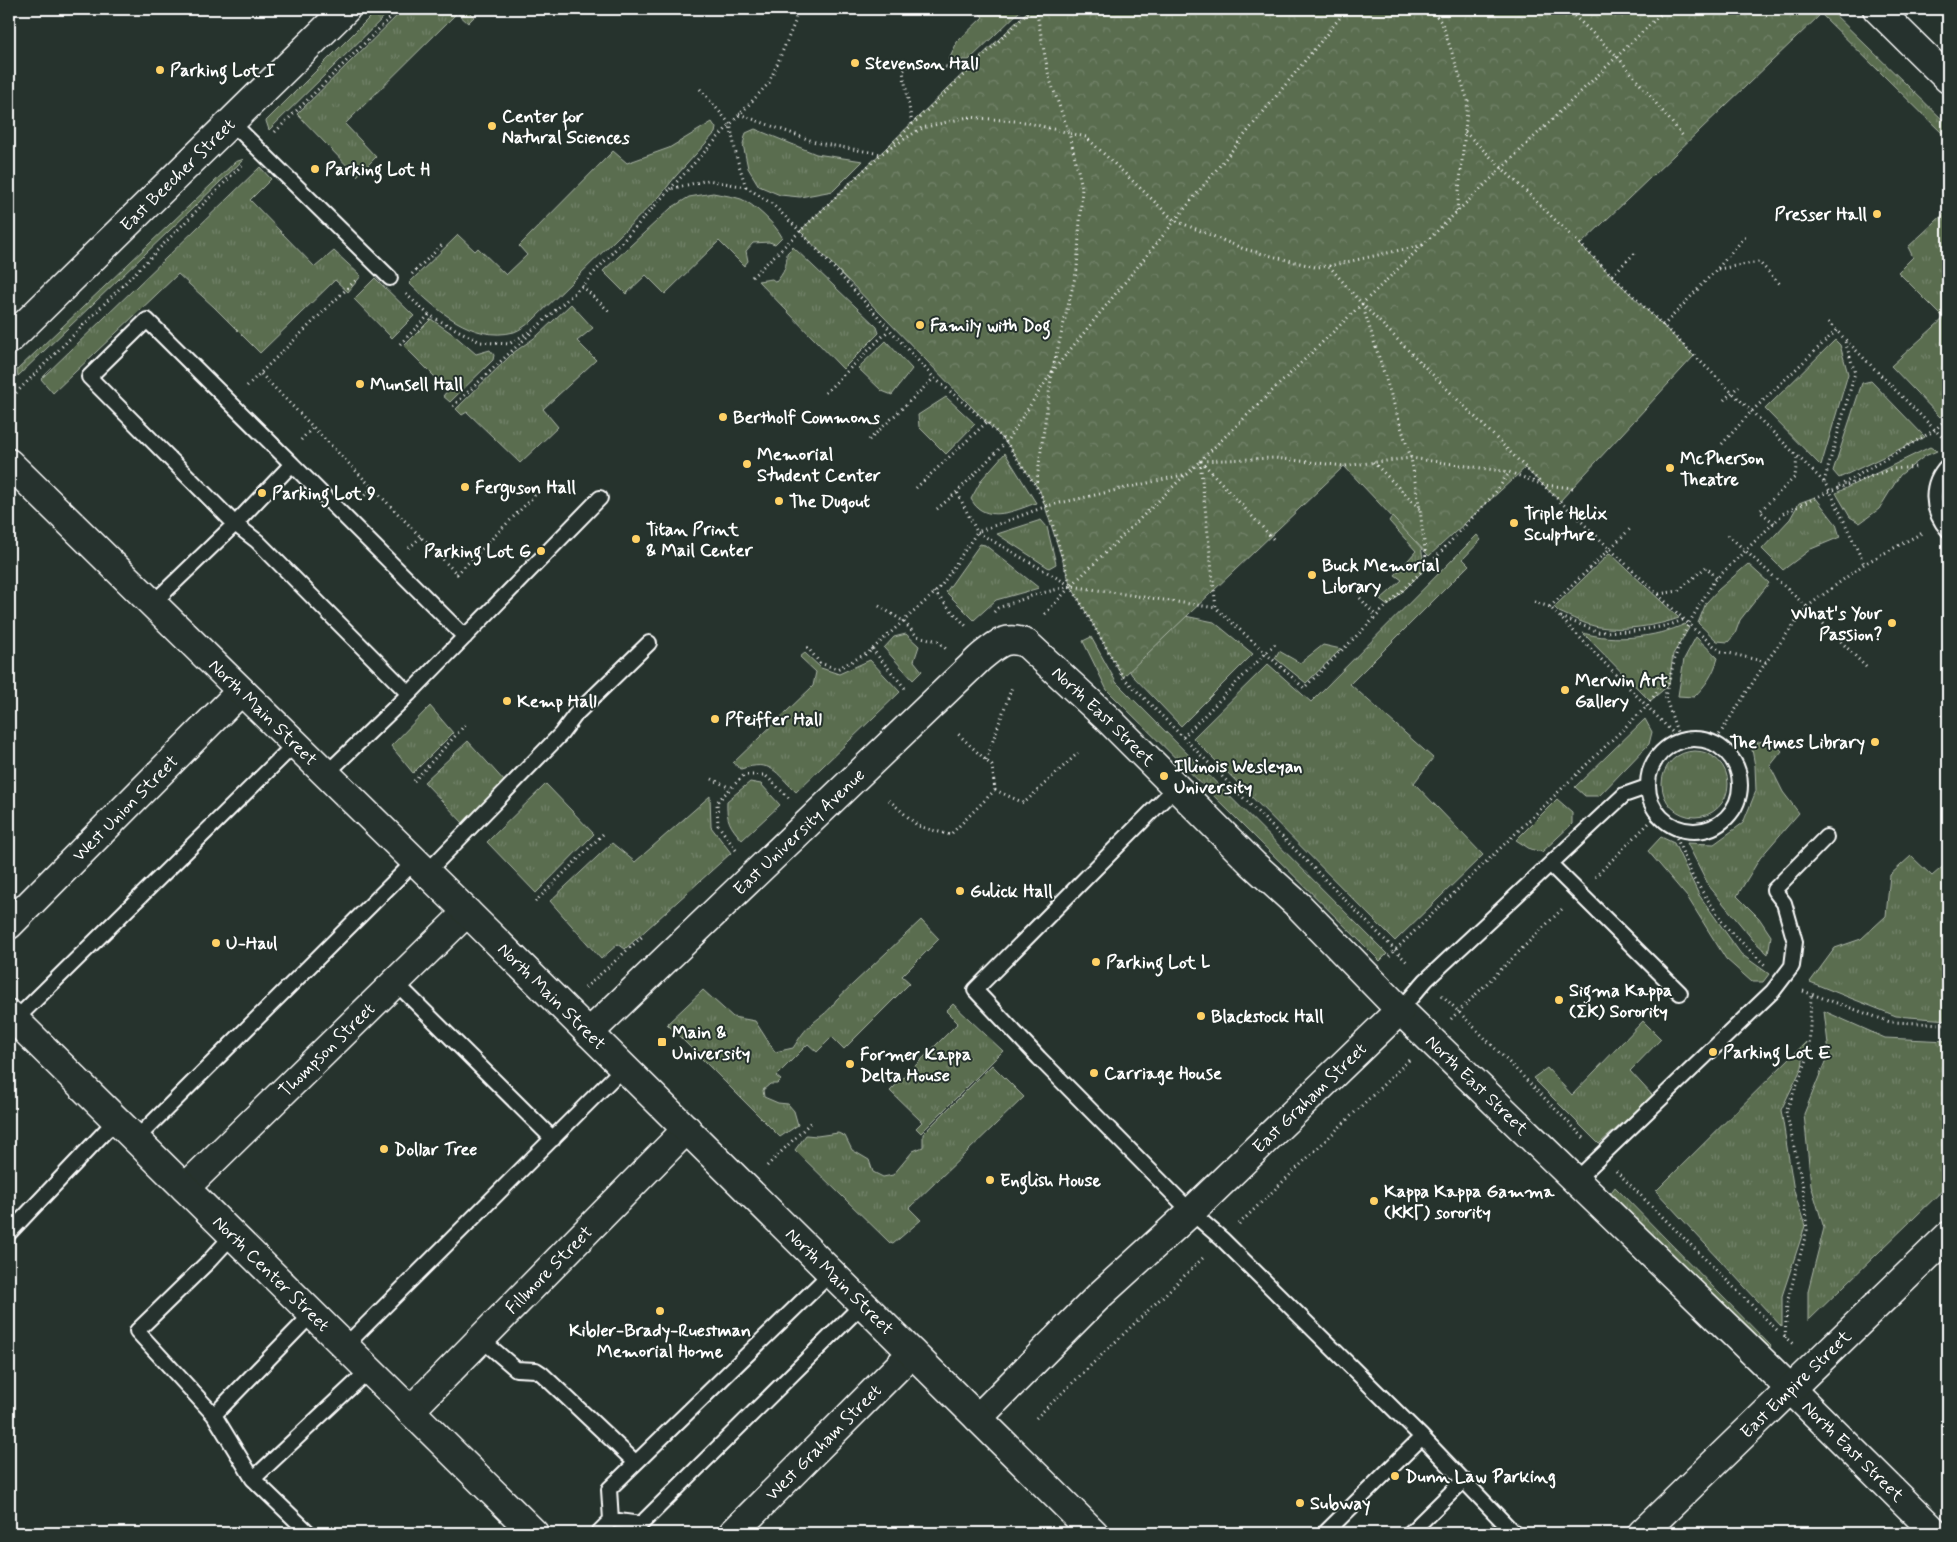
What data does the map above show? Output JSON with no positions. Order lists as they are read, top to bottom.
{
  "streets": {
    "street": [
      "East Beecher Street",
      "North Main Street",
      "North East Street",
      "West Union Street",
      "East University Avenue",
      "Thompson Street",
      "East Graham Street",
      "Fillmore Street",
      "North Center Street",
      "East Empire Street",
      "West Graham Street"
    ]
  },
  "crossings": [
    ["North Main Street", "West Union Street"],
    ["North Main Street", "East University Avenue"],
    ["North Main Street", "Thompson Street"],
    ["North Main Street", "East Graham Street"],
    ["North Main Street", "Fillmore Street"],
    ["North Main Street", "West Graham Street"],
    ["North East Street", "East University Avenue"],
    ["North East Street", "East Graham Street"],
    ["North East Street", "East Empire Street"],
    ["Thompson Street", "North Center Street"],
    ["Fillmore Street", "North Center Street"]
  ],
  "places": {
    "other": [
      "Stevenson Hall",
      "Parking Lot I",
      "Center for Natural Sciences",
      "Parking Lot H",
      "Presser Hall",
      "Family with Dog",
      "Munsell Hall",
      "Bertholf Commons",
      "Memorial Student Center",
      "McPherson Theatre",
      "Ferguson Hall",
      "Parking Lot 9",
      "The Dugout",
      "Triple Helix Sculpture",
      "Titan Print & Mail Center",
      "Parking Lot G",
      "Buck Memorial Library",
      "What's Your Passion?",
      "Merwin Art Gallery",
      "Kemp Hall",
      "Pfeiffer Hall",
      "The Ames Library",
      "Illinois Wesleyan University",
      "Gulick Hall",
      "U-Haul",
      "Parking Lot L",
      "Sigma Kappa (ΣΚ) Sorority",
      "Blackstock Hall",
      "Parking Lot E",
      "Former Kappa Delta House",
      "Carriage House",
      "Dollar Tree",
      "English House",
      "Kappa Kappa Gamma (ΚΚΓ) sorority",
      "Kibler-Brady-Ruestman Memorial Home",
      "Dunn Law Parking",
      "Subway"
    ],
    "transit": ["Main & University"]
  }
}
